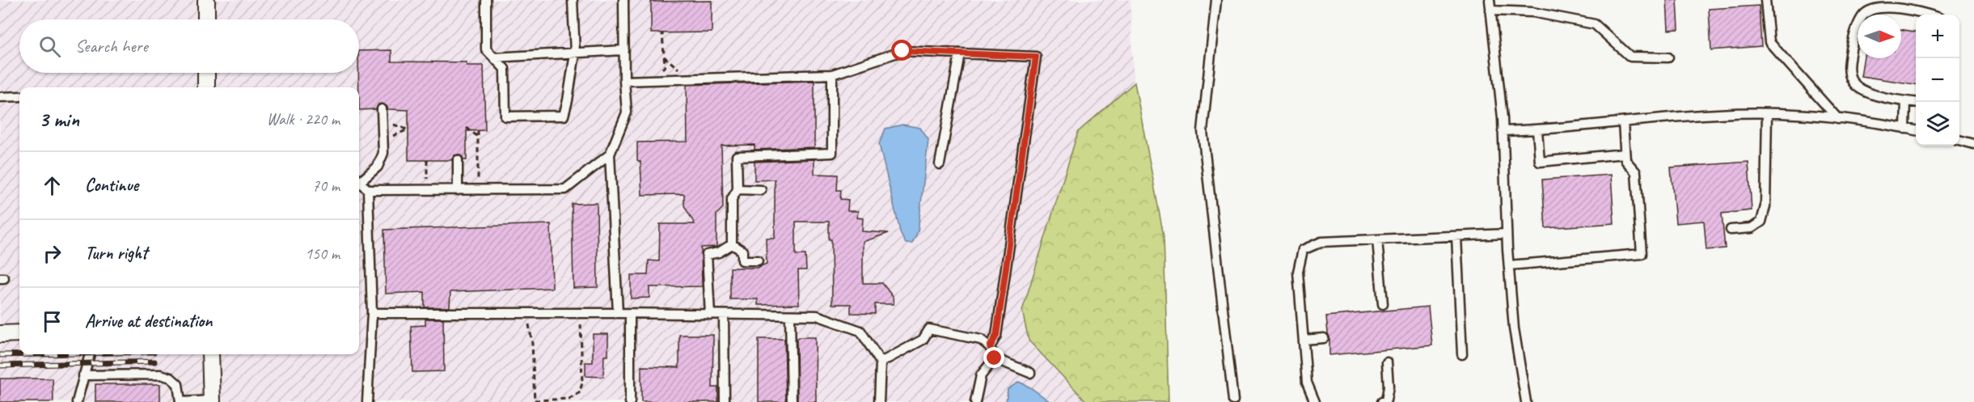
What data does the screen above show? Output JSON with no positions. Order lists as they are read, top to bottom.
{
  "north": "right",
  "page": {
    "map_buttons": ["+", "−"],
    "search": "Search here",
    "heading": ["3 min", "Walk · 220 m"],
    "list": [
      ["Continue", "70 m"],
      ["Turn right", "150 m"],
      "Arrive at destination"
    ]
  }
}
